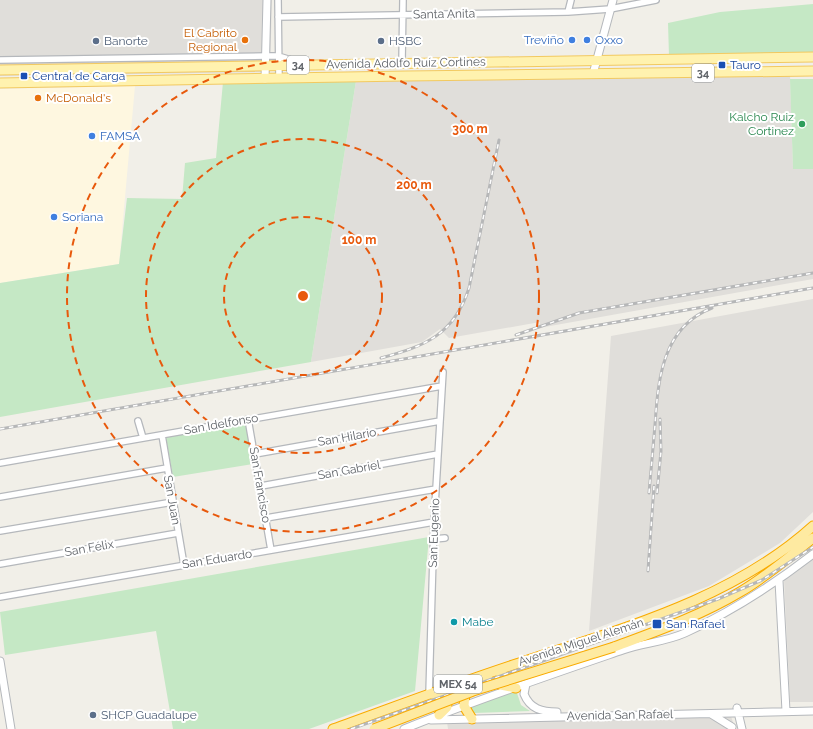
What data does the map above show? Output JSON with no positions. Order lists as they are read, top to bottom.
{
  "streets": {
    "highway": ["Avenida Miguel Alemán", "MEX 54"],
    "main road": ["Avenida Adolfo Ruíz Cortines", "34"],
    "street": [
      "Santa Anita",
      "San Idelfonso",
      "San Hilario",
      "San Gabriel",
      "San Francisco",
      "San Juan",
      "San Eugenio",
      "San Félix",
      "San Eduardo",
      "Avenida San Rafael"
    ]
  },
  "crossings": [
    ["San Idelfonso", "San Francisco"],
    ["San Idelfonso", "San Juan"],
    ["San Idelfonso", "San Eugenio"],
    ["San Hilario", "San Francisco"],
    ["San Hilario", "San Eugenio"],
    ["San Gabriel", "San Francisco"],
    ["San Gabriel", "San Eugenio"],
    ["San Francisco", "San Eduardo"],
    ["San Juan", "San Félix"],
    ["San Juan", "San Eduardo"],
    ["San Eugenio", "San Eduardo"],
    ["San Eugenio", "Avenida Miguel Alemán"],
    ["Avenida Miguel Alemán", "Avenida San Rafael"]
  ],
  "places": {
    "other": [
      "El Cabrito Regional",
      "Treviño",
      "Oxxo",
      "Banorte",
      "HSBC",
      "McDonald's",
      "Kalcho Ruiz Cortinez",
      "FAMSA",
      "Soriana",
      "Mabe",
      "SHCP Guadalupe"
    ],
    "transit": ["Tauro", "Central de Carga", "San Rafael"]
  },
  "rings": ["300 m", "200 m", "100 m"]
}
